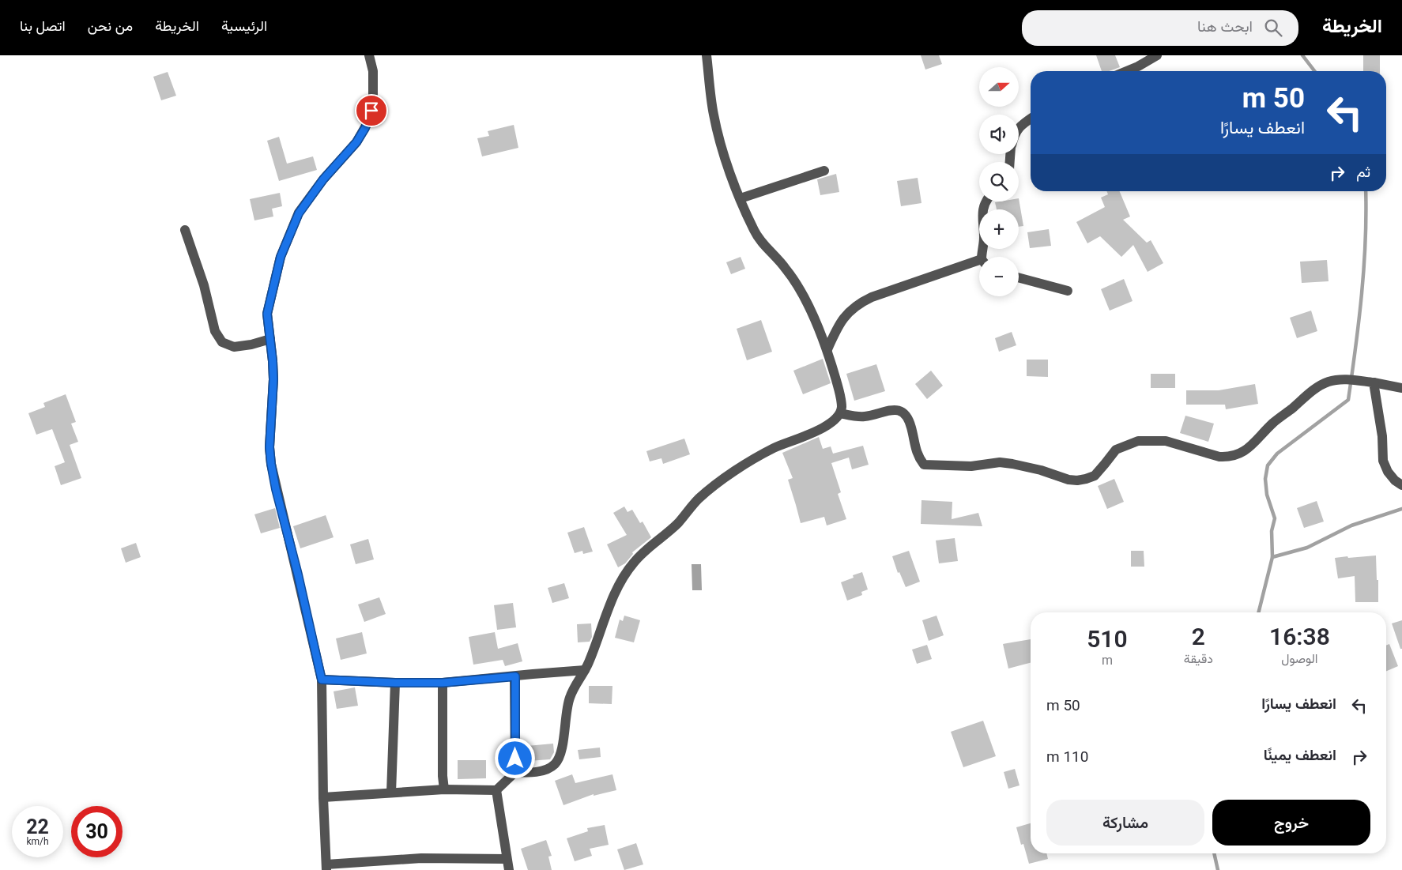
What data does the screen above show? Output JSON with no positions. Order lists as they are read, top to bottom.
{
  "north": "right",
  "page": {
    "header": "الخريطة",
    "search": "ابحث هنا",
    "nav": [
      "الرئيسية",
      "الخريطة",
      "من نحن",
      "اتصل بنا"
    ],
    "map_buttons": ["+", "−"],
    "turn": ["50 m", "انعطف يسارًا"],
    "then": "ثم",
    "eta": [
      "16:38",
      "الوصول",
      "2",
      "دقيقة",
      "510",
      "m"
    ],
    "list": [
      {
        "name": "انعطف يسارًا",
        "value": "50 m"
      },
      {
        "name": "انعطف يمينًا",
        "value": "110 m"
      }
    ],
    "buttons": ["خروج", "مشاركة"],
    "speed": "22 km/h",
    "limit": "30"
  }
}
